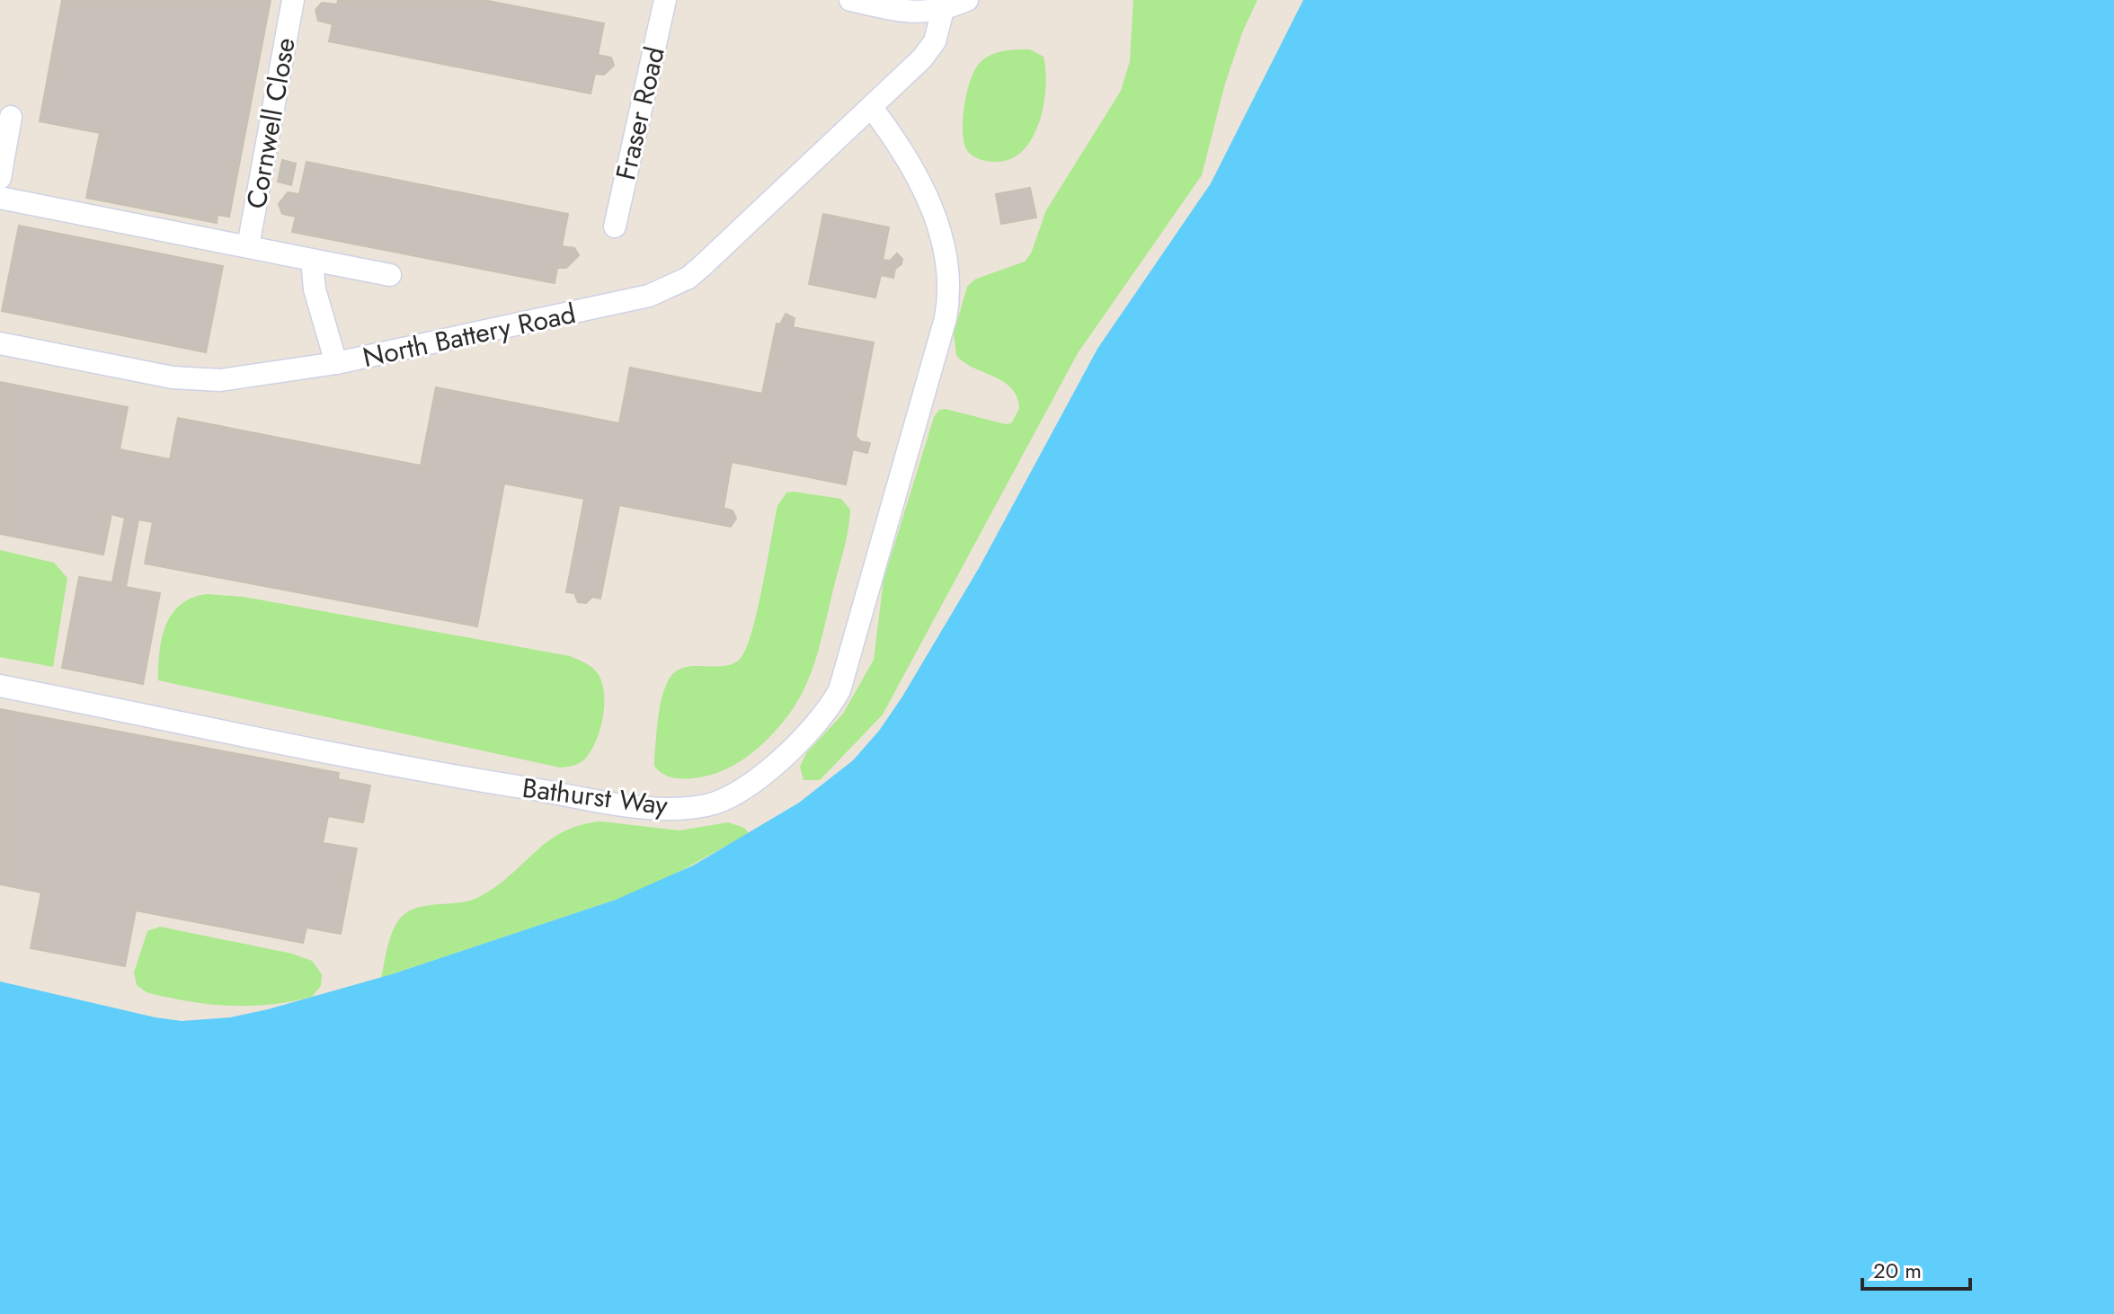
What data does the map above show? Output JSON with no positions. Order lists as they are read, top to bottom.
{
  "streets": {
    "lane": [
      "Fraser Road",
      "Cornwell Close",
      "North Battery Road",
      "Bathurst Way"
    ]
  },
  "crossings": [
    ["North Battery Road", "Bathurst Way"]
  ],
  "scale_bar": "20 m"
}
